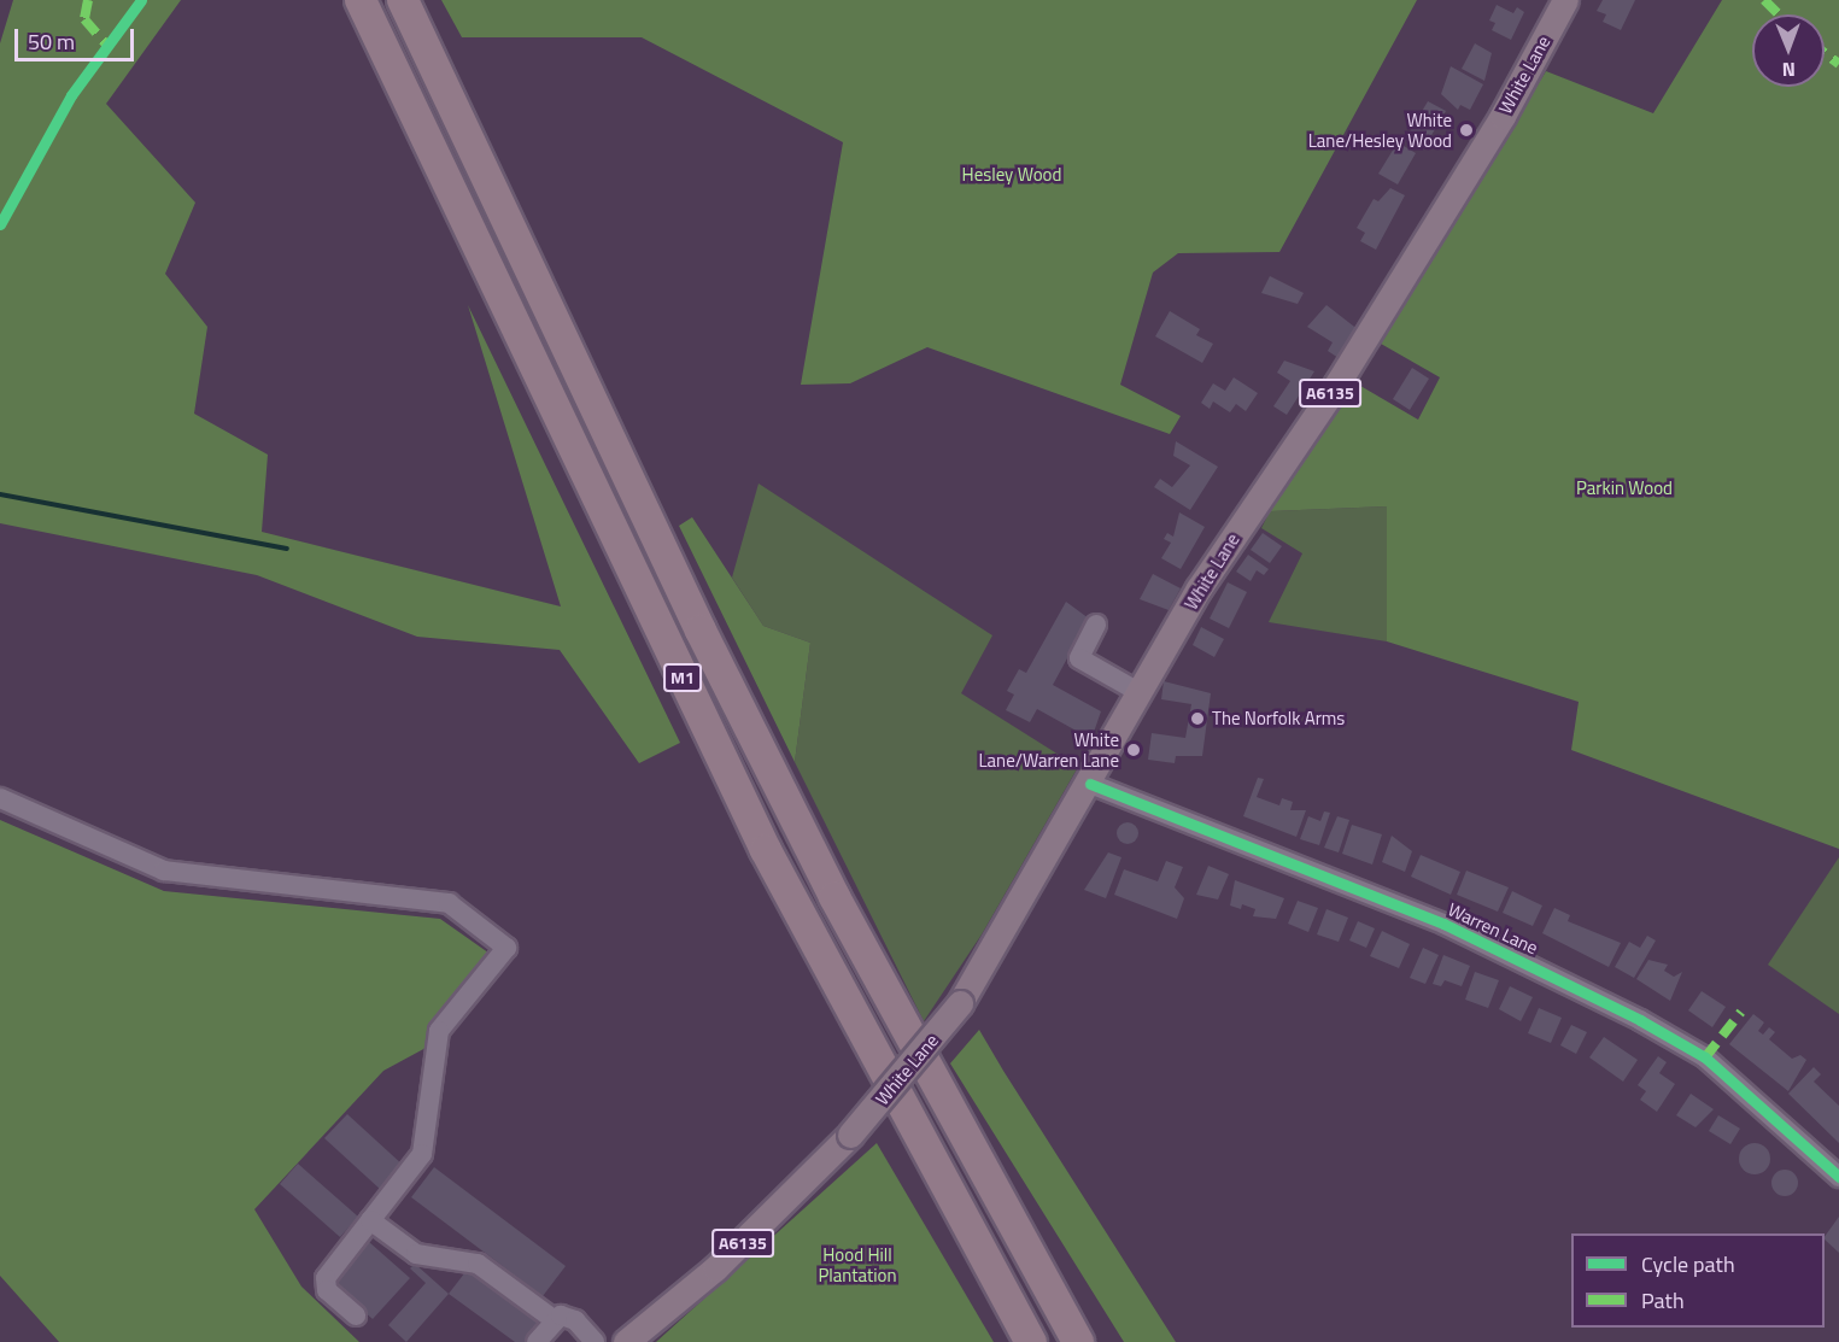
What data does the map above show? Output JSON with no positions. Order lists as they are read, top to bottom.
{
  "streets": {
    "highway": ["M1"],
    "main road": ["White Lane", "A6135"],
    "street": ["Warren Lane"]
  },
  "crossings": [
    ["White Lane", "Warren Lane"]
  ],
  "parks": ["Hesley Wood", "Parkin Wood", "Hood Hill Plantation"],
  "places": ["White Lane/Hesley Wood", "The Norfolk Arms", "White Lane/Warren Lane"],
  "legend": ["Cycle path", "Path"],
  "scale_bar": "50 m",
  "north": "bottom"
}
